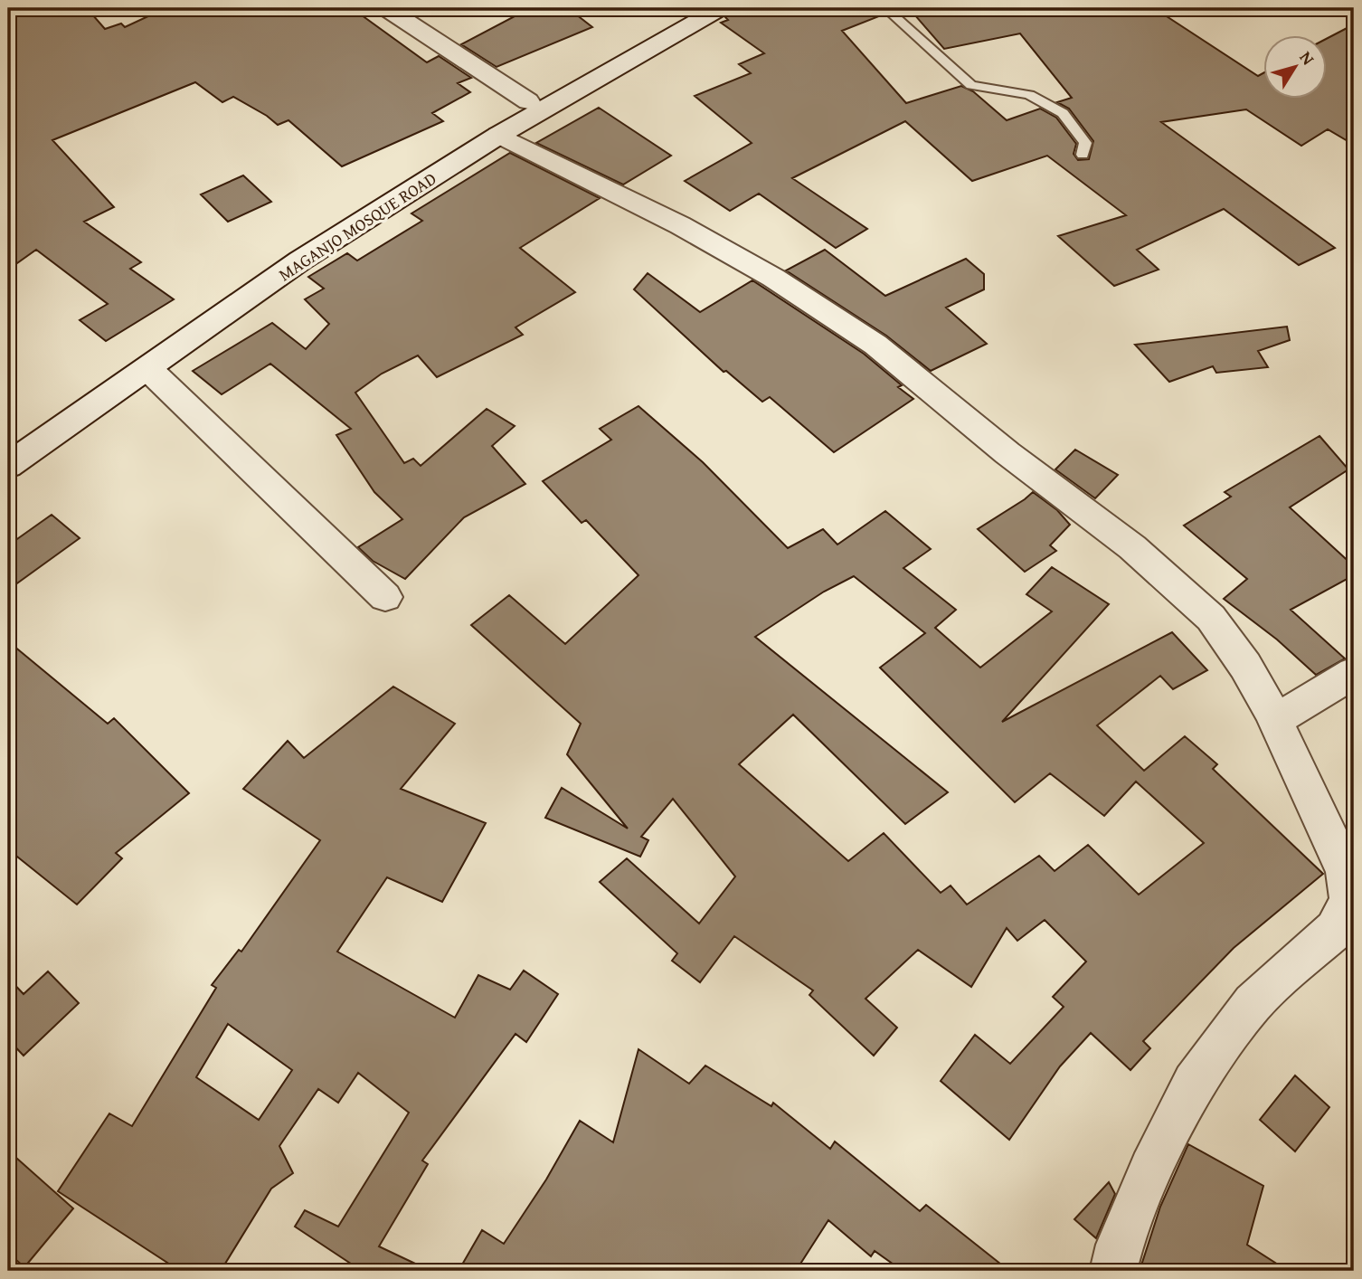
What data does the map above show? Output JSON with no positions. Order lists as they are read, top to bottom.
{
  "streets": {
    "street": ["MAGANJO MOSQUE ROAD"]
  },
  "north": "top right"
}
